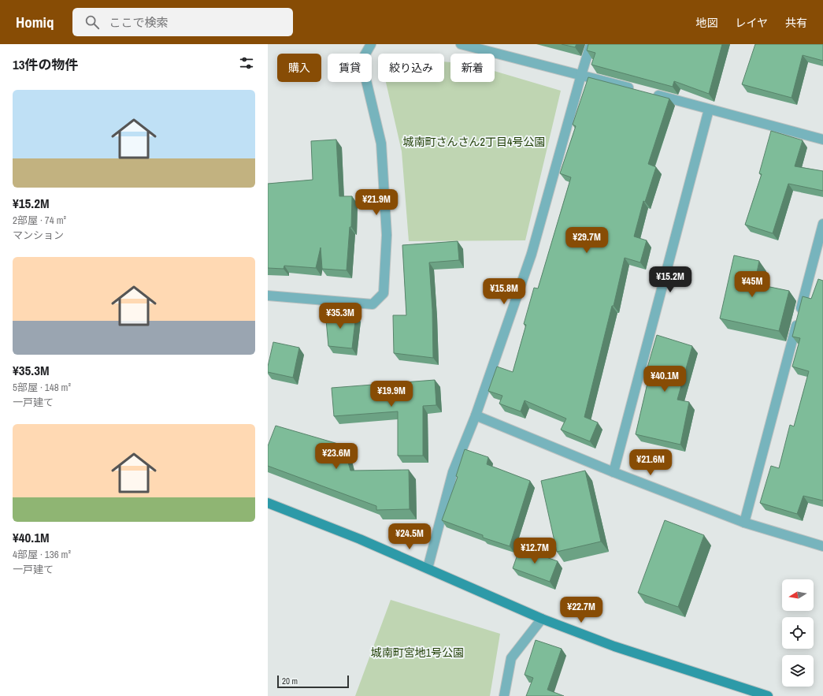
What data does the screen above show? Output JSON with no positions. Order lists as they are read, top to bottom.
{
  "parks": ["城南町さんさん2丁目4号公園", "城南町宮地1号公園"],
  "scale_bar": "20 m",
  "north": "left",
  "page": {
    "header": "Homiq",
    "search": "ここで検索",
    "nav": ["地図", "レイヤ", "共有"],
    "heading": "13件の物件",
    "chip": [
      "購入",
      "賃貸",
      "絞り込み",
      "新着"
    ],
    "list": [
      {
        "name": "¥15.2M",
        "note": "2部屋 · 74 m² · マンション"
      },
      {
        "name": "¥35.3M",
        "note": "5部屋 · 148 m² · 一戸建て"
      },
      {
        "name": "¥40.1M",
        "note": "4部屋 · 136 m² · 一戸建て"
      }
    ],
    "price": [
      "¥21.9M",
      "¥29.7M",
      "¥15.2M",
      "¥45M",
      "¥15.8M",
      "¥35.3M",
      "¥40.1M",
      "¥19.9M",
      "¥23.6M",
      "¥21.6M",
      "¥24.5M",
      "¥12.7M",
      "¥22.7M"
    ],
    "scale": "20 m"
  }
}
